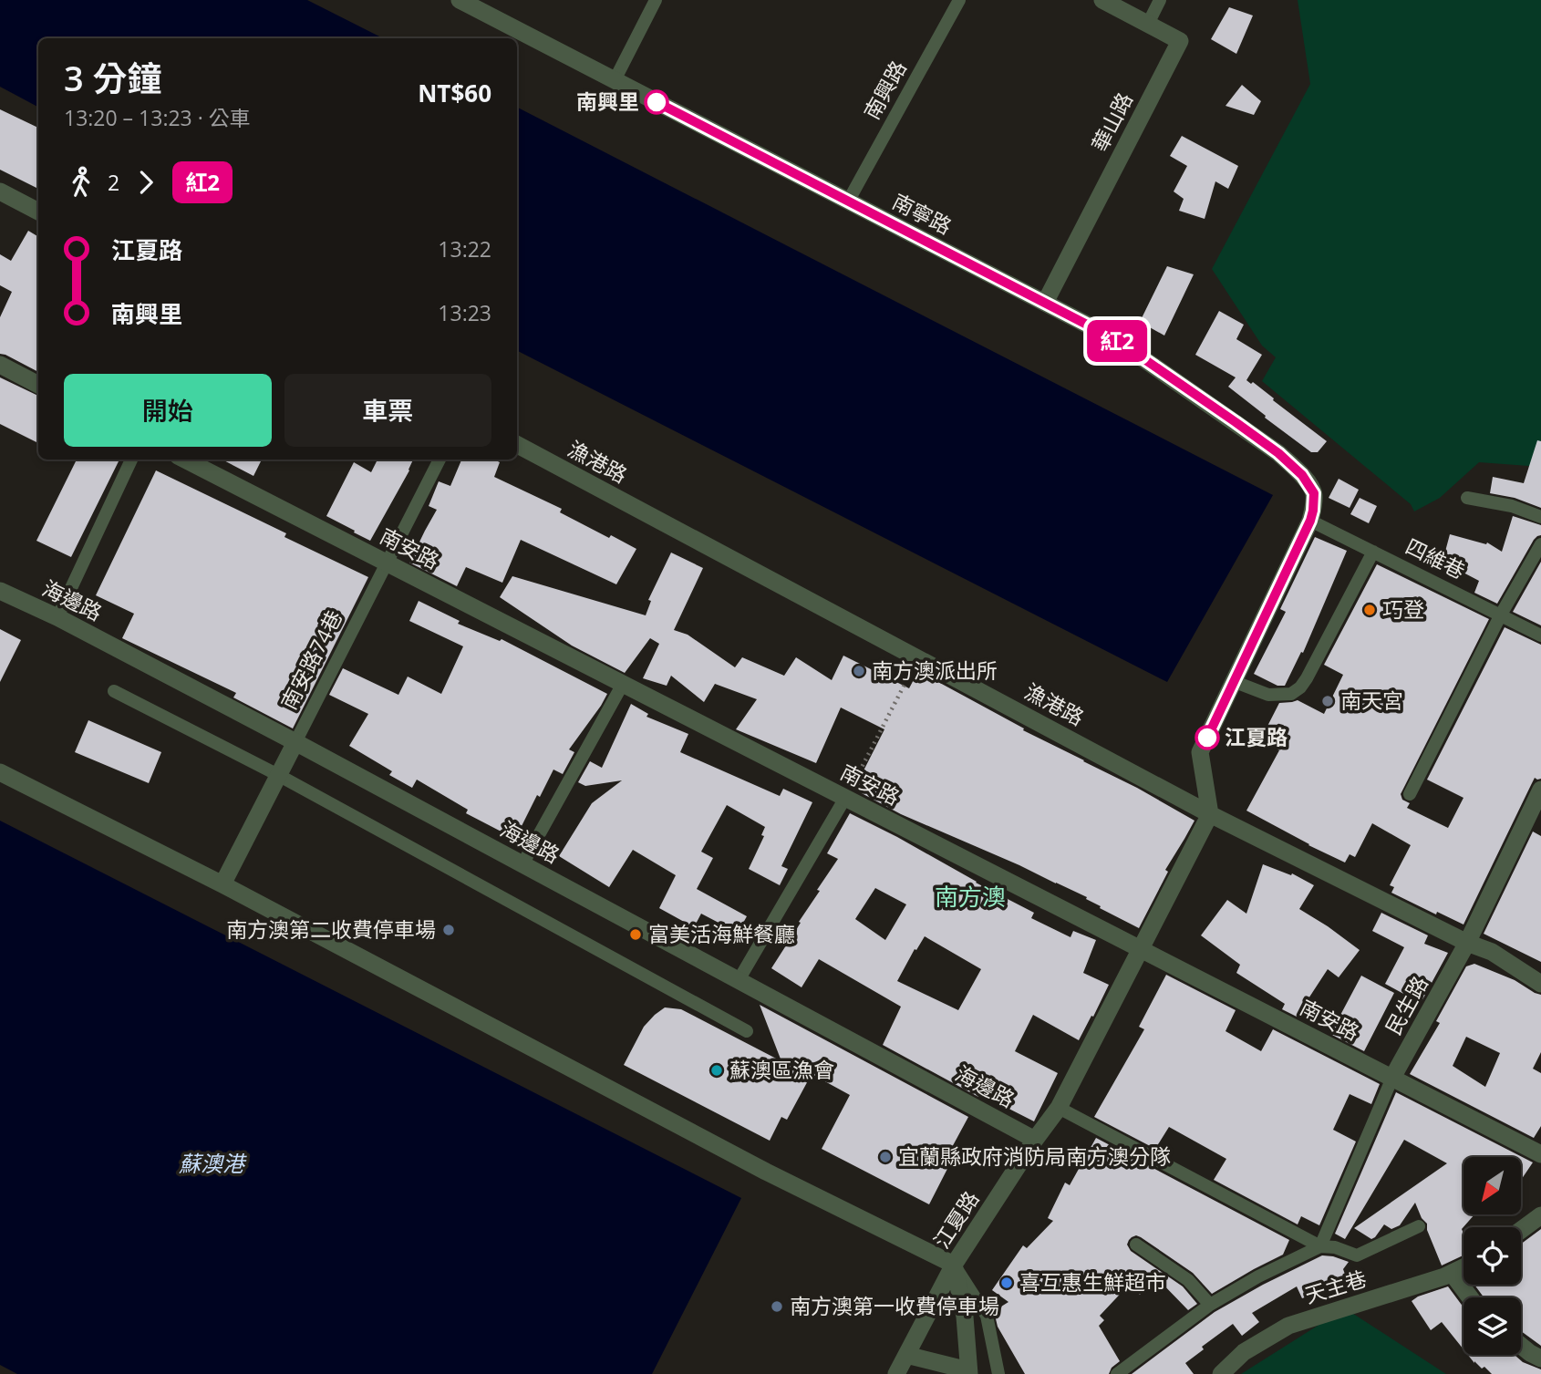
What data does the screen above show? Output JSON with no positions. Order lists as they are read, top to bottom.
{
  "streets": {
    "street": [
      "華山路",
      "南寧路",
      "漁港路",
      "南安路",
      "海邊路",
      "南安路74巷",
      "民生路",
      "江夏路",
      "天主巷"
    ],
    "lane": ["南興路", "四維巷"]
  },
  "crossings": [
    ["南興路", "南寧路"],
    ["華山路", "南寧路"],
    ["南寧路", "四維巷"],
    ["漁港路", "民生路"],
    ["漁港路", "江夏路"],
    ["南安路", "南安路74巷"],
    ["南安路", "民生路"],
    ["南安路", "江夏路"],
    ["海邊路", "南安路74巷"],
    ["海邊路", "江夏路"]
  ],
  "districts": ["南方澳"],
  "water": ["蘇澳港"],
  "places": [
    "南興里",
    "巧登",
    "南方澳派出所",
    "南天宮",
    "江夏路",
    "南方澳第二收費停車場",
    "富美活海鮮餐廳",
    "蘇澳區漁會",
    "宜蘭縣政府消防局南方澳分隊",
    "喜互惠生鮮超市",
    "南方澳第一收費停車場"
  ],
  "lines": ["bus line 紅2"],
  "north": "bottom left",
  "page": {
    "on_map": "紅2",
    "heading": ["3 分鐘", "13:20 – 13:23 · 公車", "NT$60"],
    "legs": ["2", "紅2"],
    "list": [
      {
        "name": "江夏路",
        "value": "13:22"
      },
      {
        "name": "南興里",
        "value": "13:23"
      }
    ],
    "buttons": ["開始", "車票"]
  }
}
